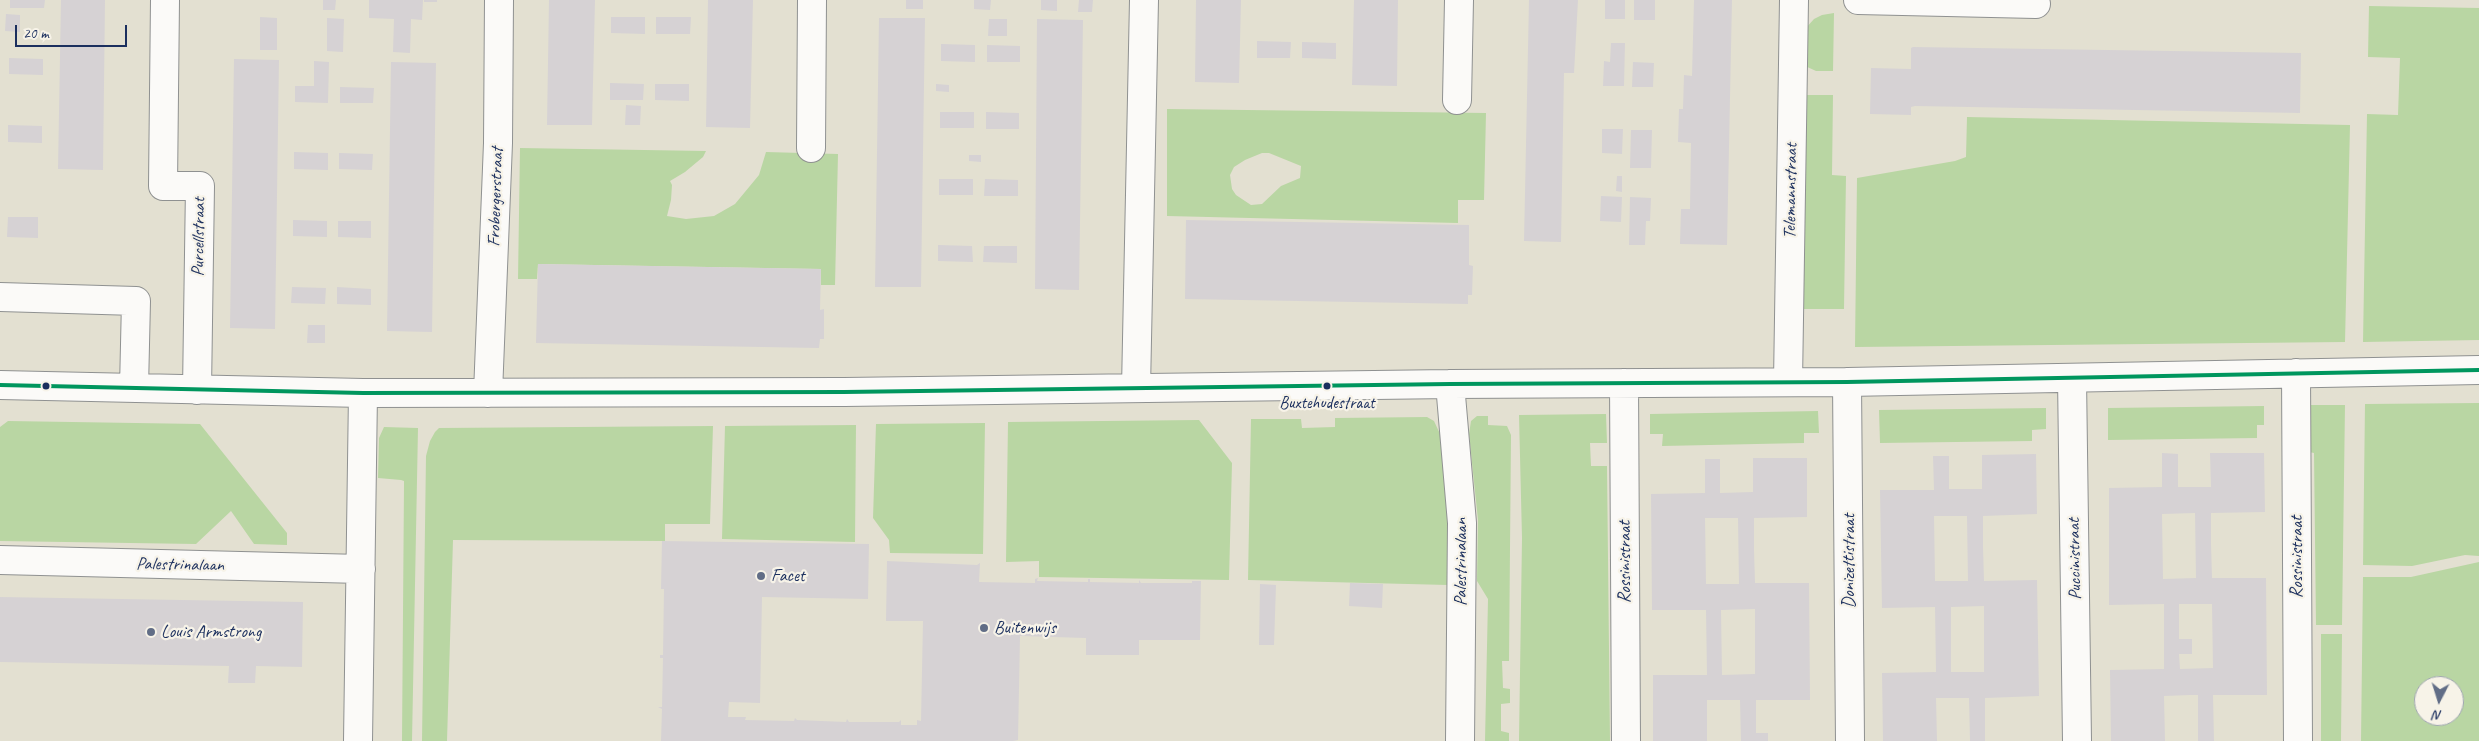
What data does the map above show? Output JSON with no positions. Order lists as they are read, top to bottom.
{
  "streets": {
    "street": [
      "Telemannstraat",
      "Frobergerstraat",
      "Purcellstraat",
      "Rossinistraat",
      "Puccinistraat",
      "Donizettistraat",
      "Palestrinalaan"
    ]
  },
  "places": [
    "Buxtehudestraat",
    "Facet",
    "Buitenwijs",
    "Louis Armstrong"
  ],
  "scale_bar": "20 m",
  "north": "bottom"
}
